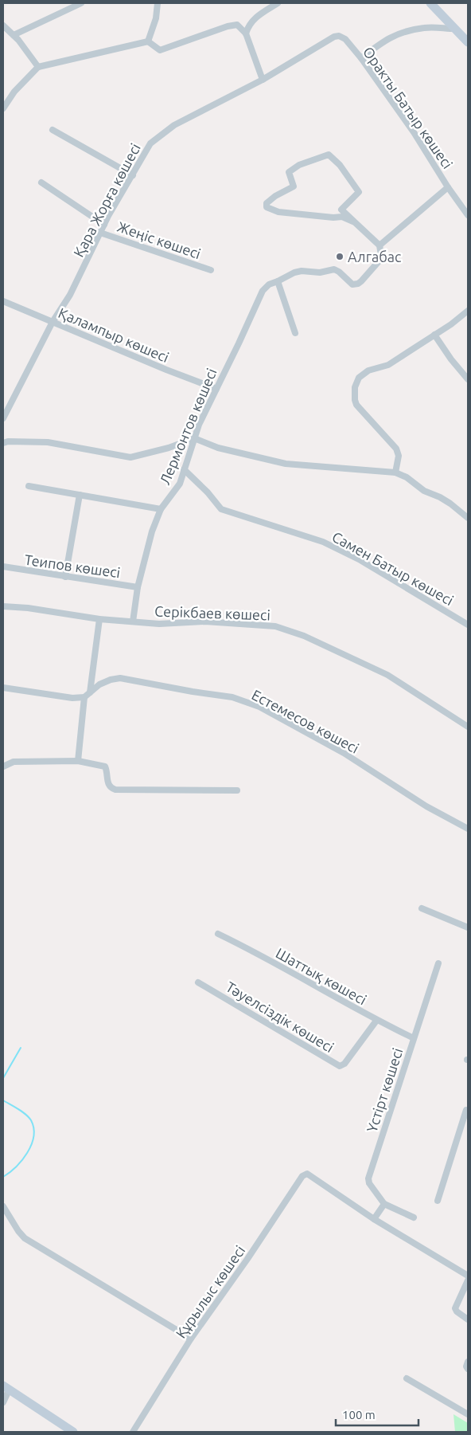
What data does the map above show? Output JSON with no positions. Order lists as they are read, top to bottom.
{
  "streets": {
    "street": [
      "Оракты Батыр көшесі",
      "Қара Жорға көшесі",
      "Жеңіс көшесі",
      "Қалампыр көшесі",
      "Лермонтов көшесі",
      "Теипов көшесі",
      "Самен Батыр көшесі",
      "Серікбаев көшесі",
      "Естемесов көшесі",
      "Шаттық көшесі",
      "Тәуелсіздік көшесі",
      "Үстірт көшесі",
      "Құрылыс көшесі"
    ]
  },
  "crossings": [
    ["Оракты Батыр көшесі", "Қара Жорға көшесі"],
    ["Қара Жорға көшесі", "Жеңіс көшесі"],
    ["Қара Жорға көшесі", "Қалампыр көшесі"],
    ["Қалампыр көшесі", "Лермонтов көшесі"],
    ["Лермонтов көшесі", "Теипов көшесі"],
    ["Лермонтов көшесі", "Самен Батыр көшесі"],
    ["Лермонтов көшесі", "Серікбаев көшесі"],
    ["Шаттық көшесі", "Тәуелсіздік көшесі"],
    ["Шаттық көшесі", "Үстірт көшесі"]
  ],
  "places": ["Алгабас"],
  "scale_bar": "100 m"
}
